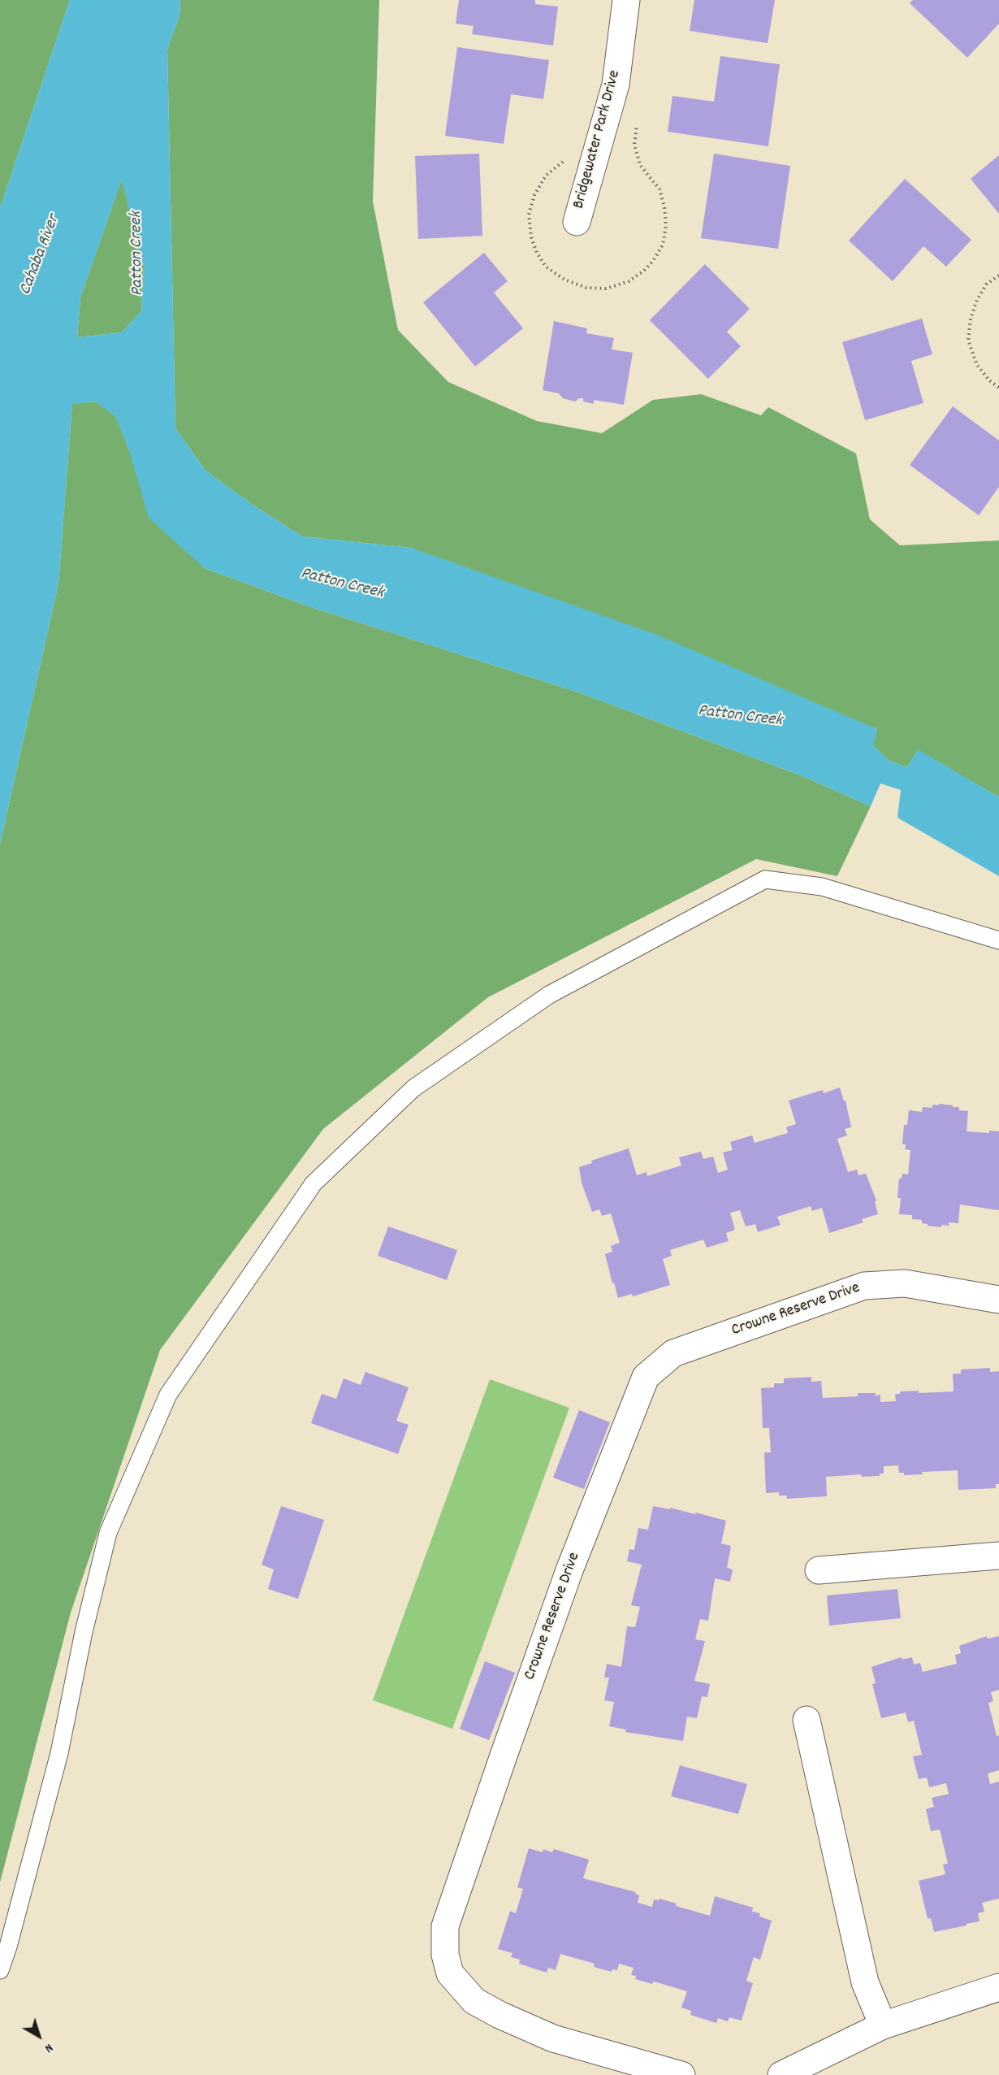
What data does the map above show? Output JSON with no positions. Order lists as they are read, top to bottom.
{
  "streets": {
    "street": ["Bridgewater Park Drive", "Crowne Reserve Drive"]
  },
  "water": ["Patton Creek", "Cahaba River"],
  "north": "bottom right"
}
